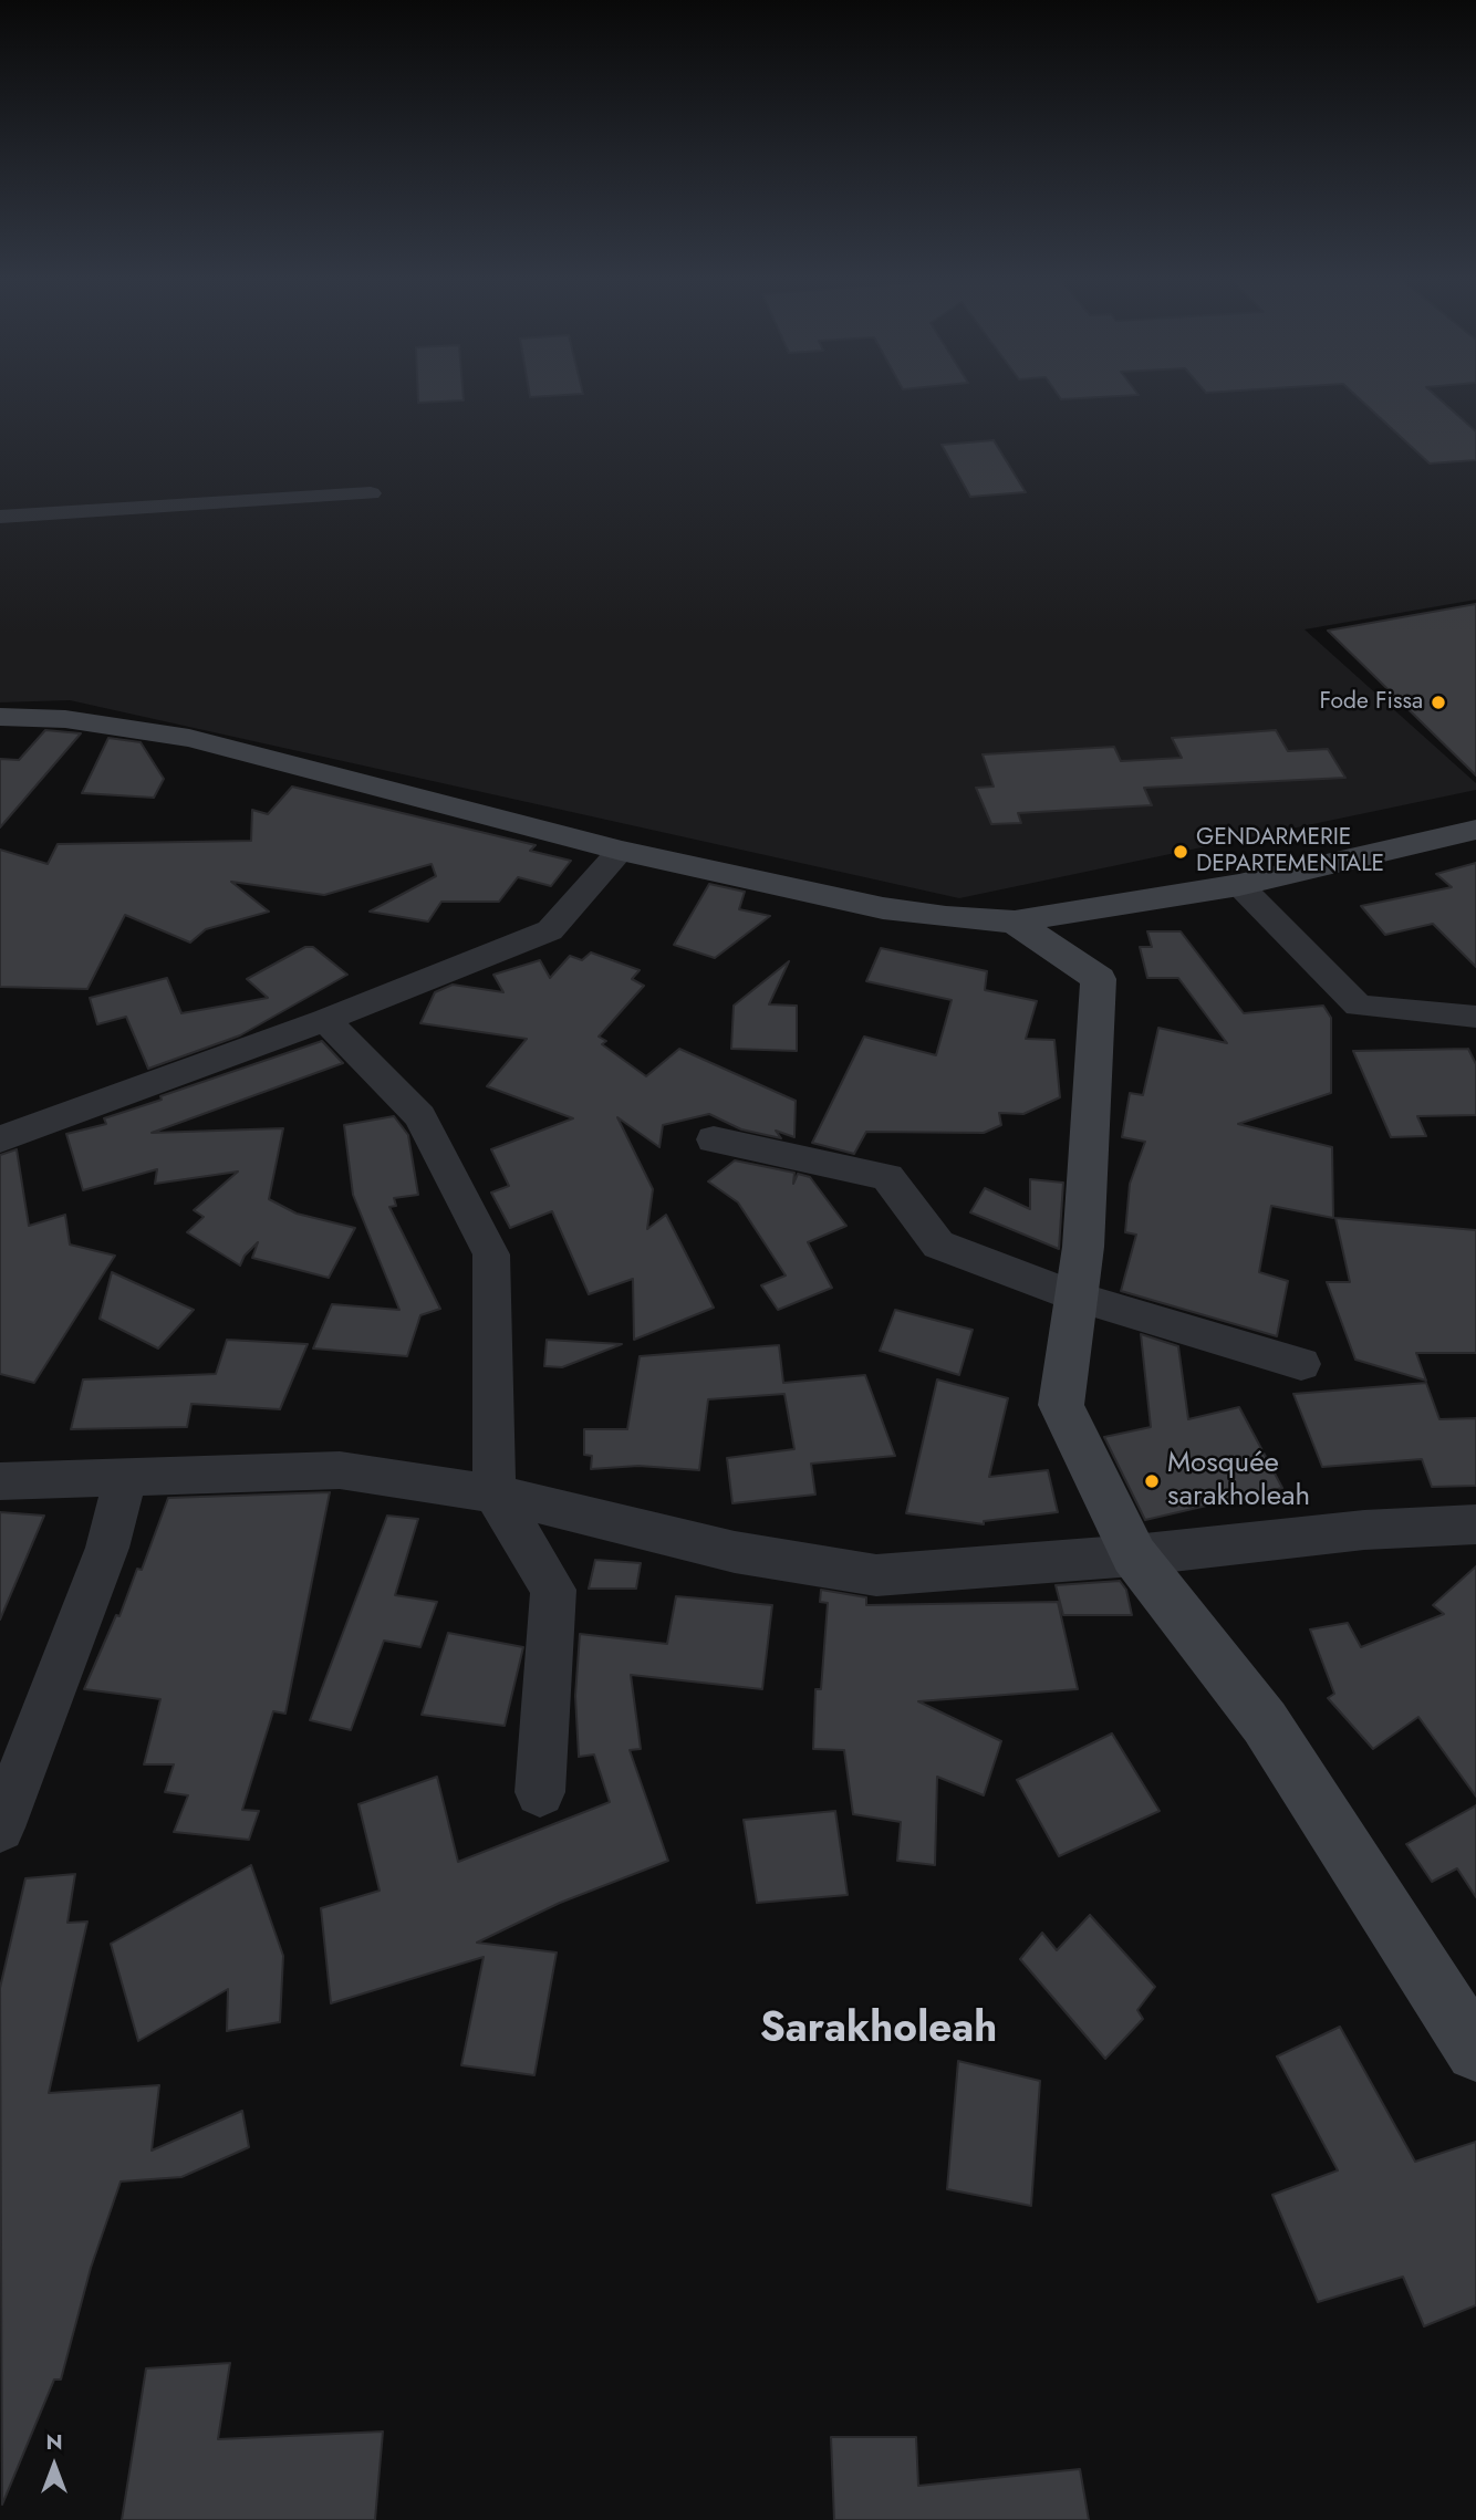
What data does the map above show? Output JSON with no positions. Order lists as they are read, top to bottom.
{
  "districts": ["Sarakholeah"],
  "places": ["Fode Fissa", "GENDARMERIE DEPARTEMENTALE", "Mosquée sarakholeah"],
  "north": "top"
}
